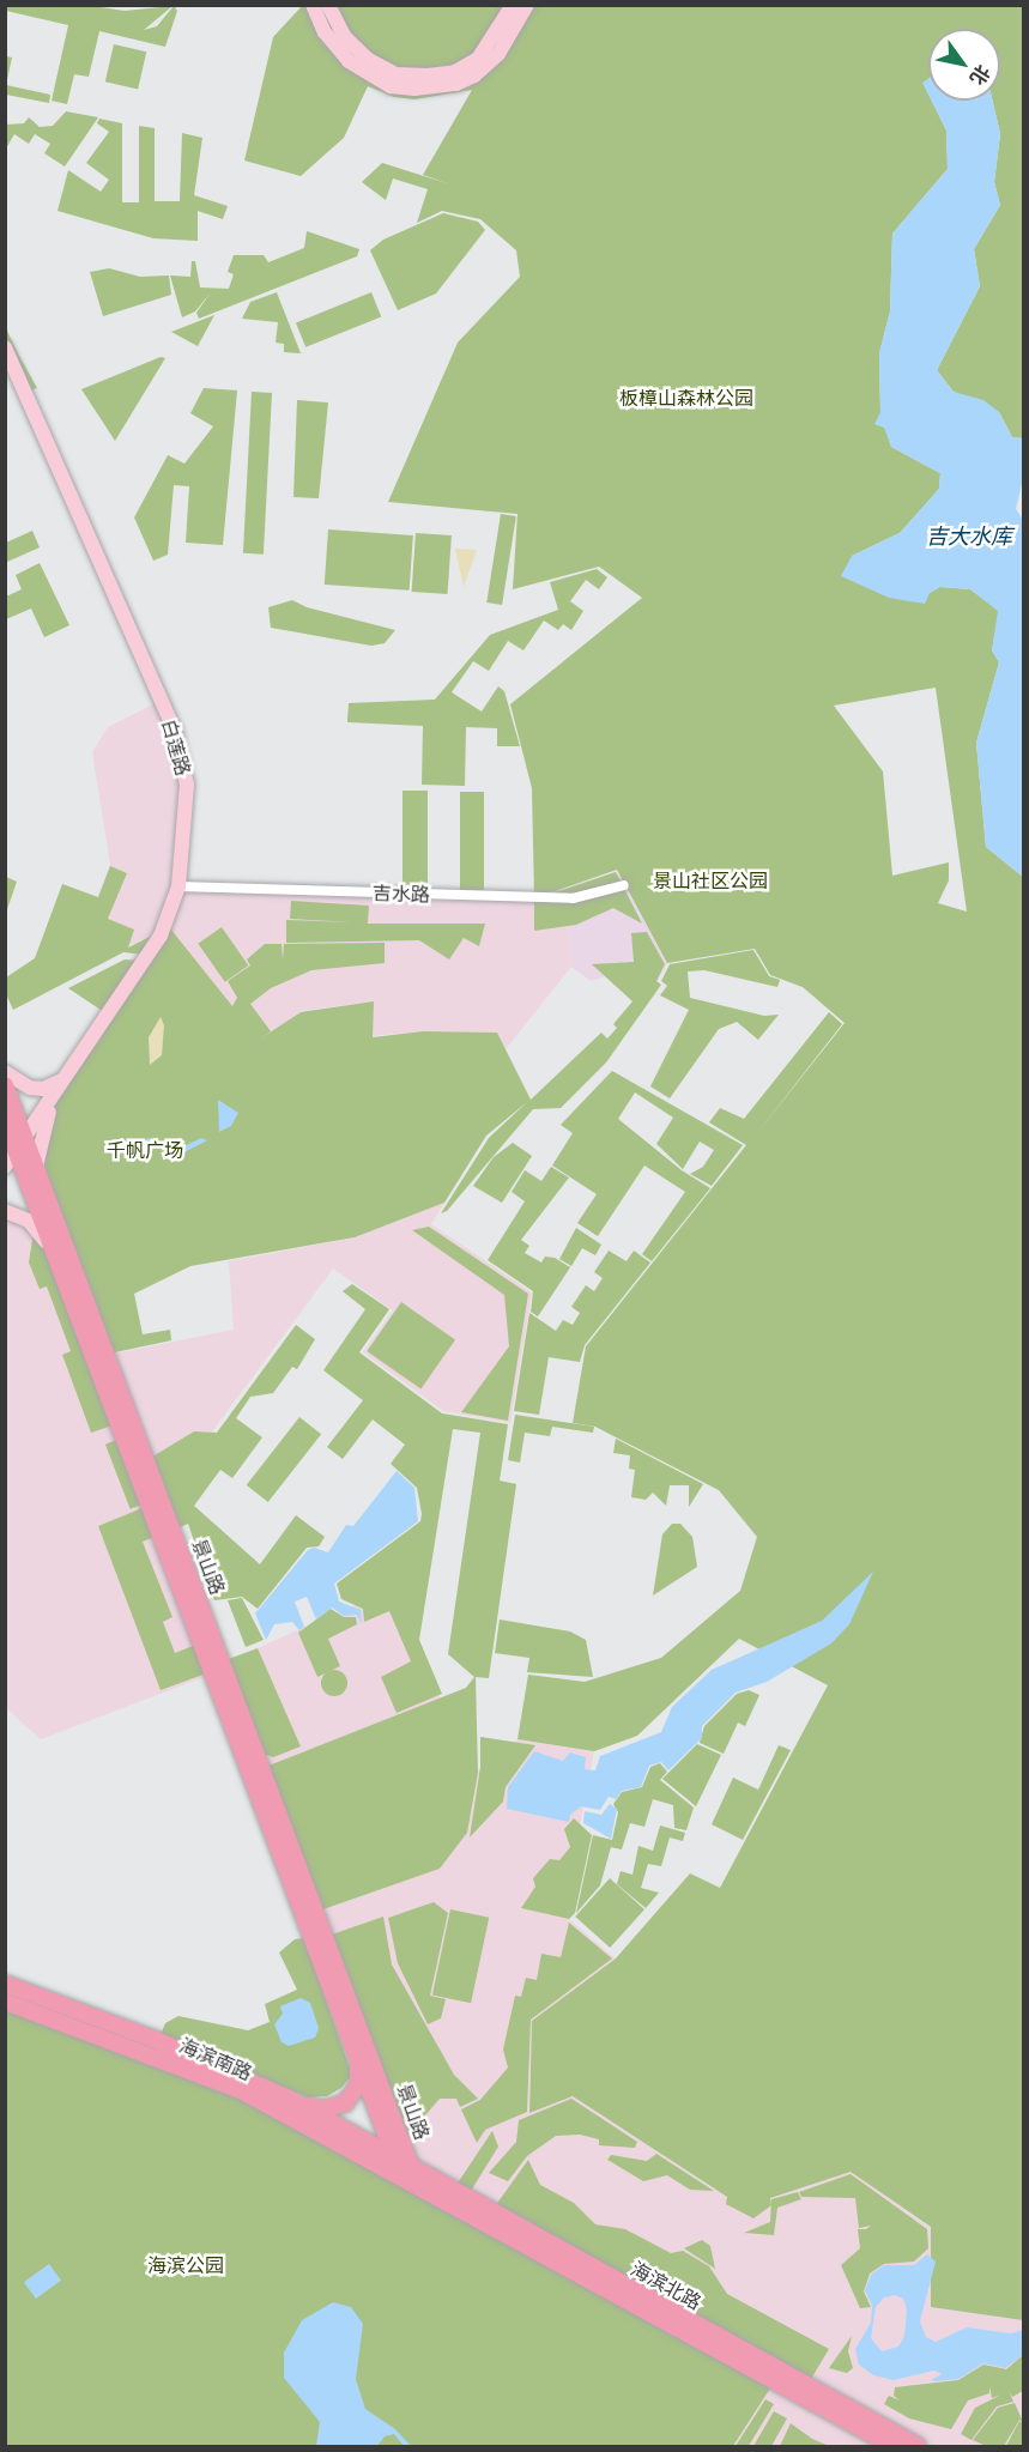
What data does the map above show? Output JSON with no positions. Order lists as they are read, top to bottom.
{
  "streets": {
    "main road": [
      "白莲路",
      "景山路",
      "海滨南路",
      "海滨北路"
    ],
    "street": ["吉水路"]
  },
  "crossings": [
    ["白莲路", "吉水路"],
    ["白莲路", "景山路"],
    ["景山路", "海滨南路"],
    ["景山路", "海滨北路"],
    ["海滨南路", "海滨北路"]
  ],
  "water": ["吉大水库"],
  "parks": [
    "板樟山森林公园",
    "景山社区公园",
    "千帆广场",
    "海滨公园"
  ],
  "north": "bottom right"
}
